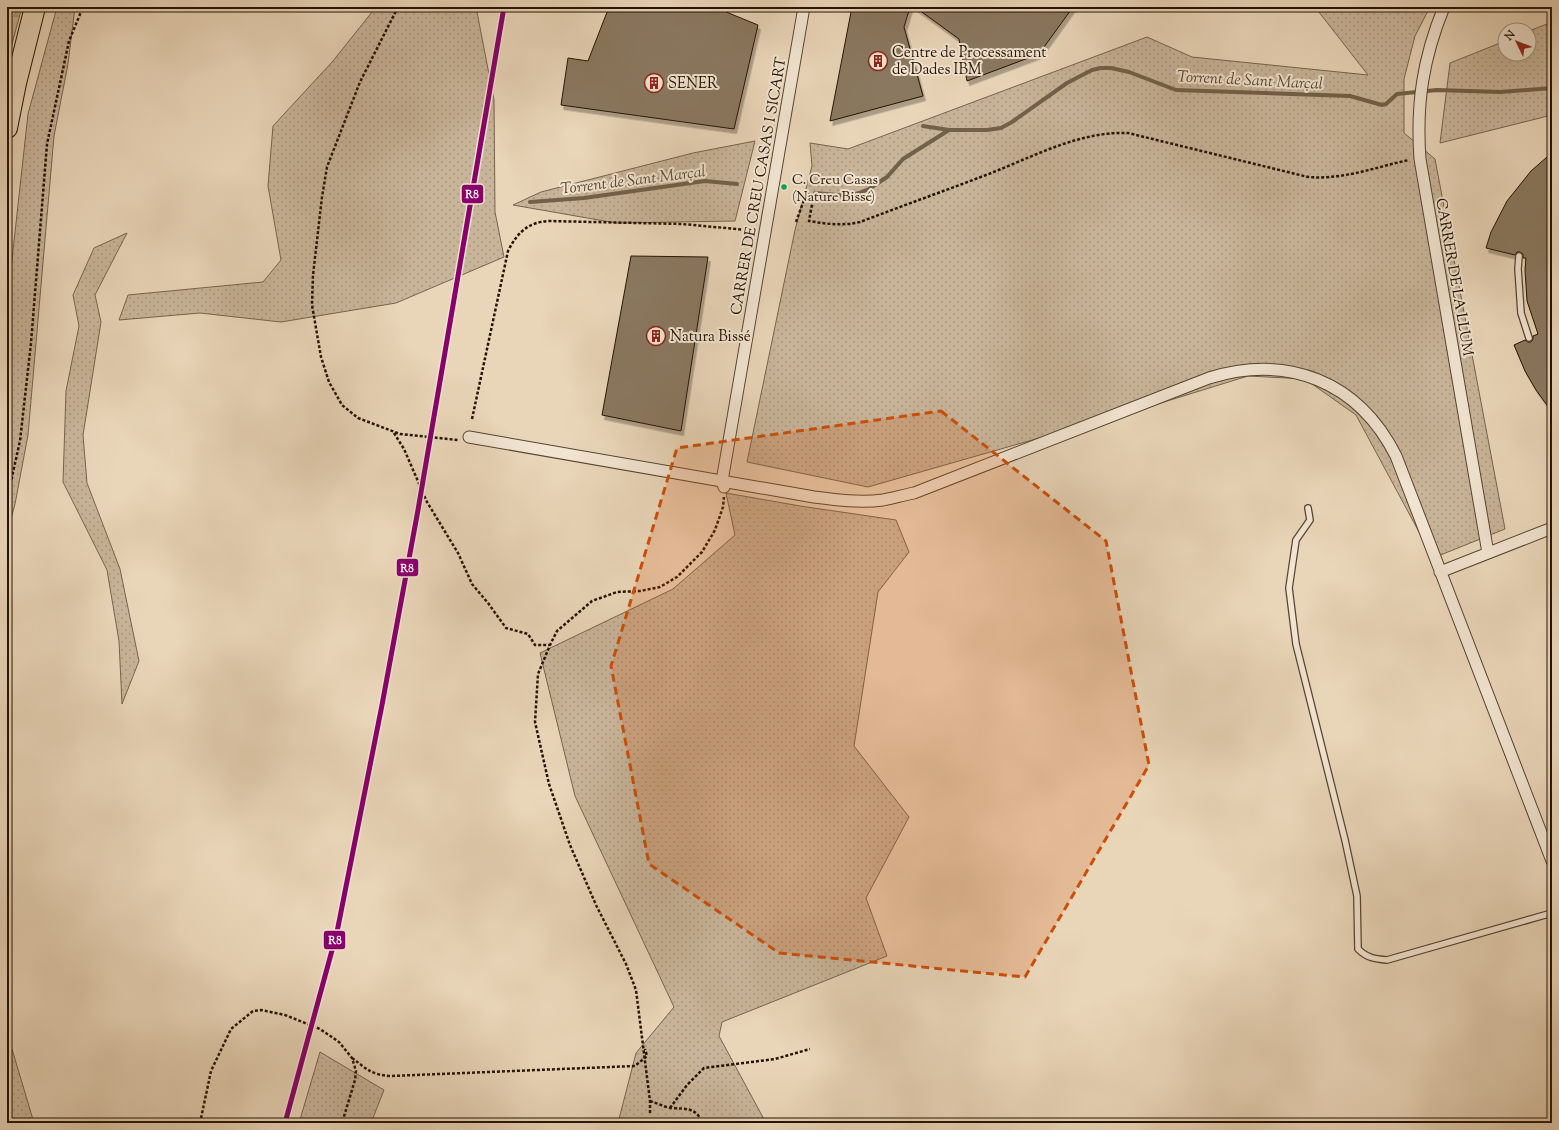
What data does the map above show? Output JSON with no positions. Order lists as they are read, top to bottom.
{
  "streets": {
    "street": ["CARRER DE CREU CASAS I SICART", "CARRER DE LA LLUM"]
  },
  "water": ["Torrent de Sant Marçal"],
  "places": {
    "building": ["Centre de Processament de Dades IBM", "SENER", "Natura Bissé"],
    "other": ["C. Creu Casas (Nature Bissé)"]
  },
  "lines": ["transit line R8"],
  "north": "top left"
}
